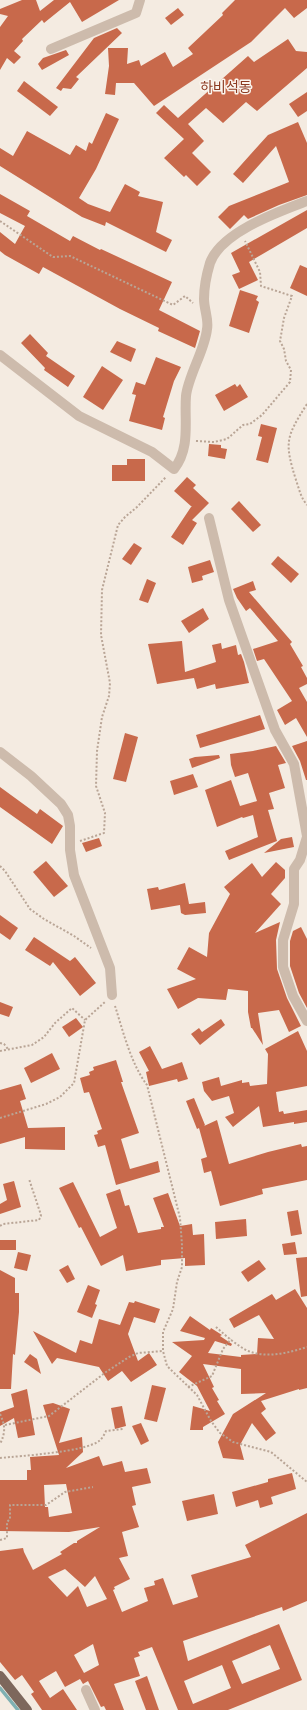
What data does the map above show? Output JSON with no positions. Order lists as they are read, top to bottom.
{
  "districts": ["하비석동"]
}
